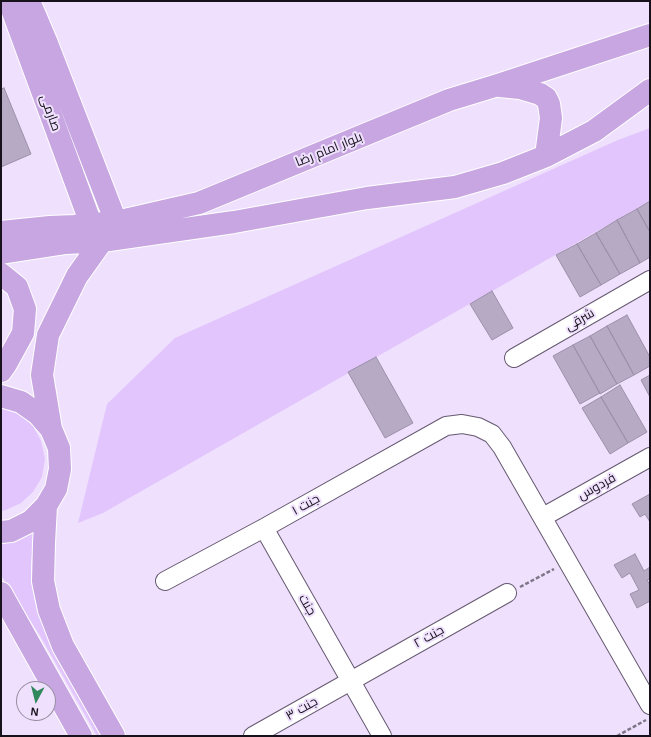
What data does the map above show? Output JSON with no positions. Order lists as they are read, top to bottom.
{
  "streets": {
    "main road": ["صارمی", "بلوار امام رضا"],
    "street": [
      "شرقی",
      "فردوس",
      "جنت ۱",
      "جنت",
      "جنت ۲",
      "جنت ۳"
    ]
  },
  "crossings": [
    ["صارمی", "بلوار امام رضا"],
    ["فردوس", "جنت ۱"],
    ["جنت ۱", "جنت"],
    ["جنت", "جنت ۲"],
    ["جنت", "جنت ۳"],
    ["جنت ۲", "جنت ۳"]
  ],
  "north": "bottom"
}
